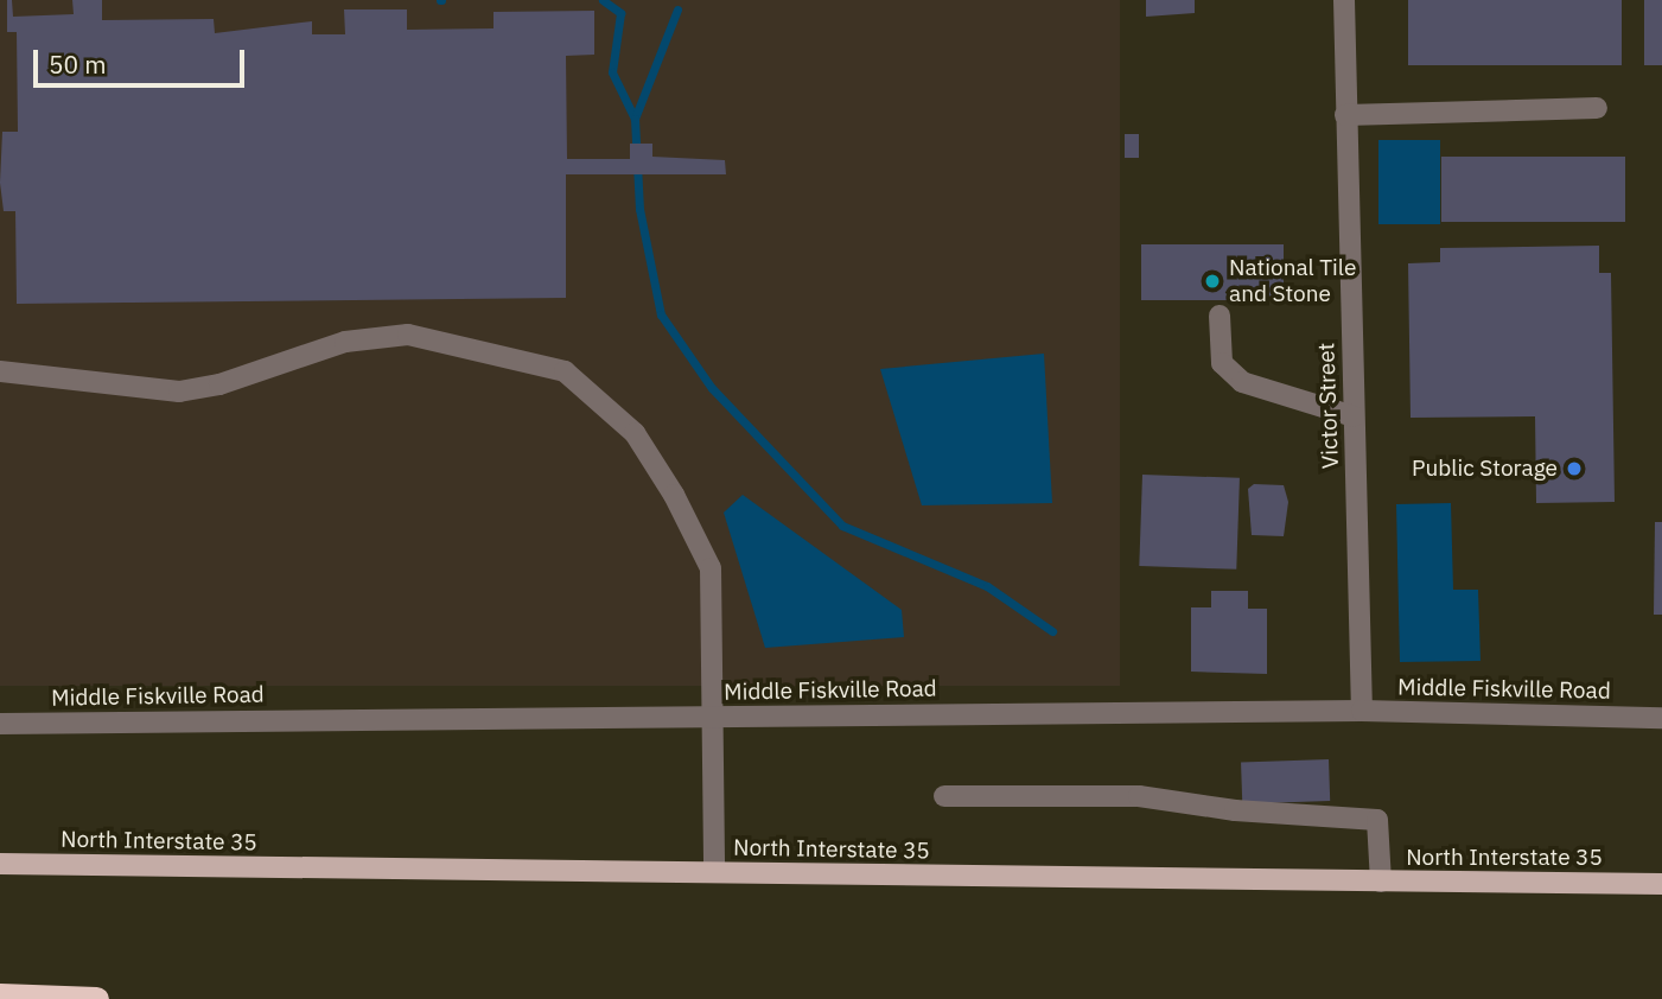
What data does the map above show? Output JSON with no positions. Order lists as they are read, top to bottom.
{
  "streets": {
    "main road": ["North Interstate 35"],
    "street": ["Victor Street", "Middle Fiskville Road"]
  },
  "crossings": [
    ["Victor Street", "Middle Fiskville Road"]
  ],
  "places": ["National Tile and Stone", "Public Storage"],
  "scale_bar": "50 m"
}
